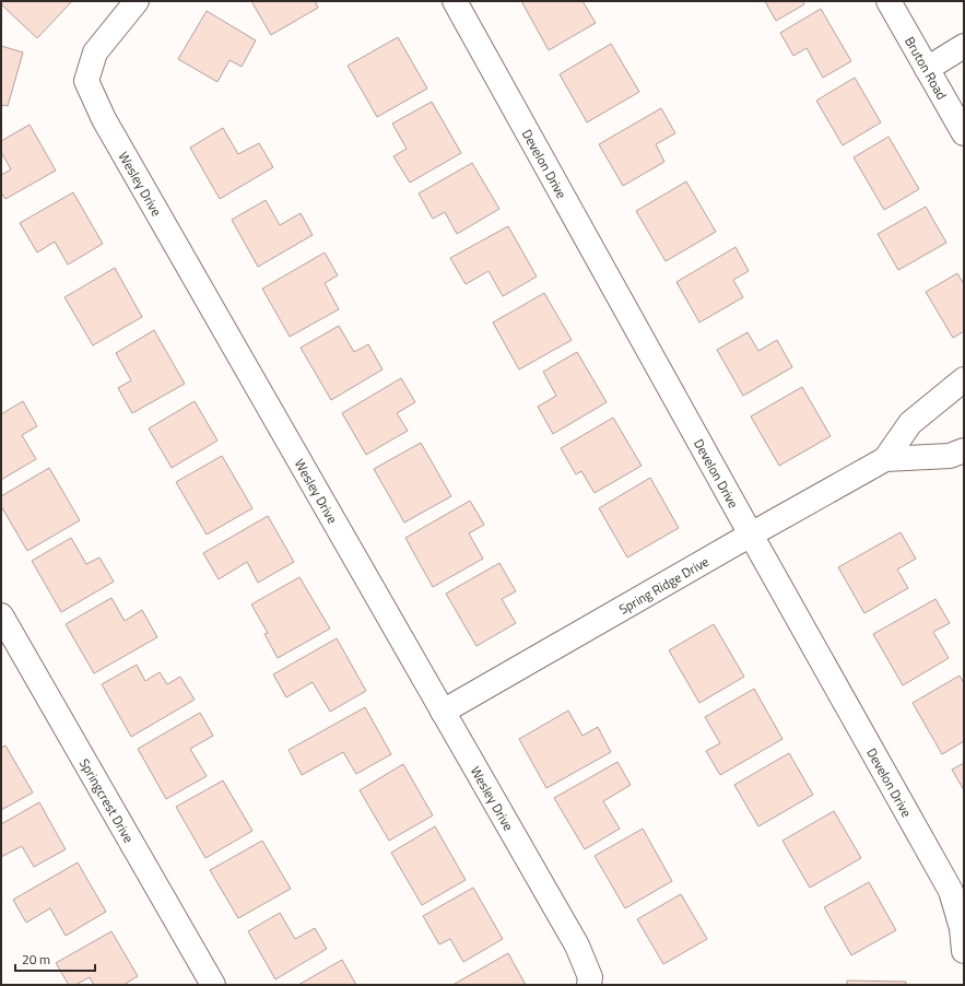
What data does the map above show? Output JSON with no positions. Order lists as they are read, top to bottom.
{
  "streets": {
    "street": [
      "Bruton Road",
      "Develon Drive",
      "Wesley Drive",
      "Spring Ridge Drive",
      "Springcrest Drive"
    ]
  },
  "crossings": [
    ["Develon Drive", "Spring Ridge Drive"],
    ["Wesley Drive", "Spring Ridge Drive"]
  ],
  "scale_bar": "20 m"
}
